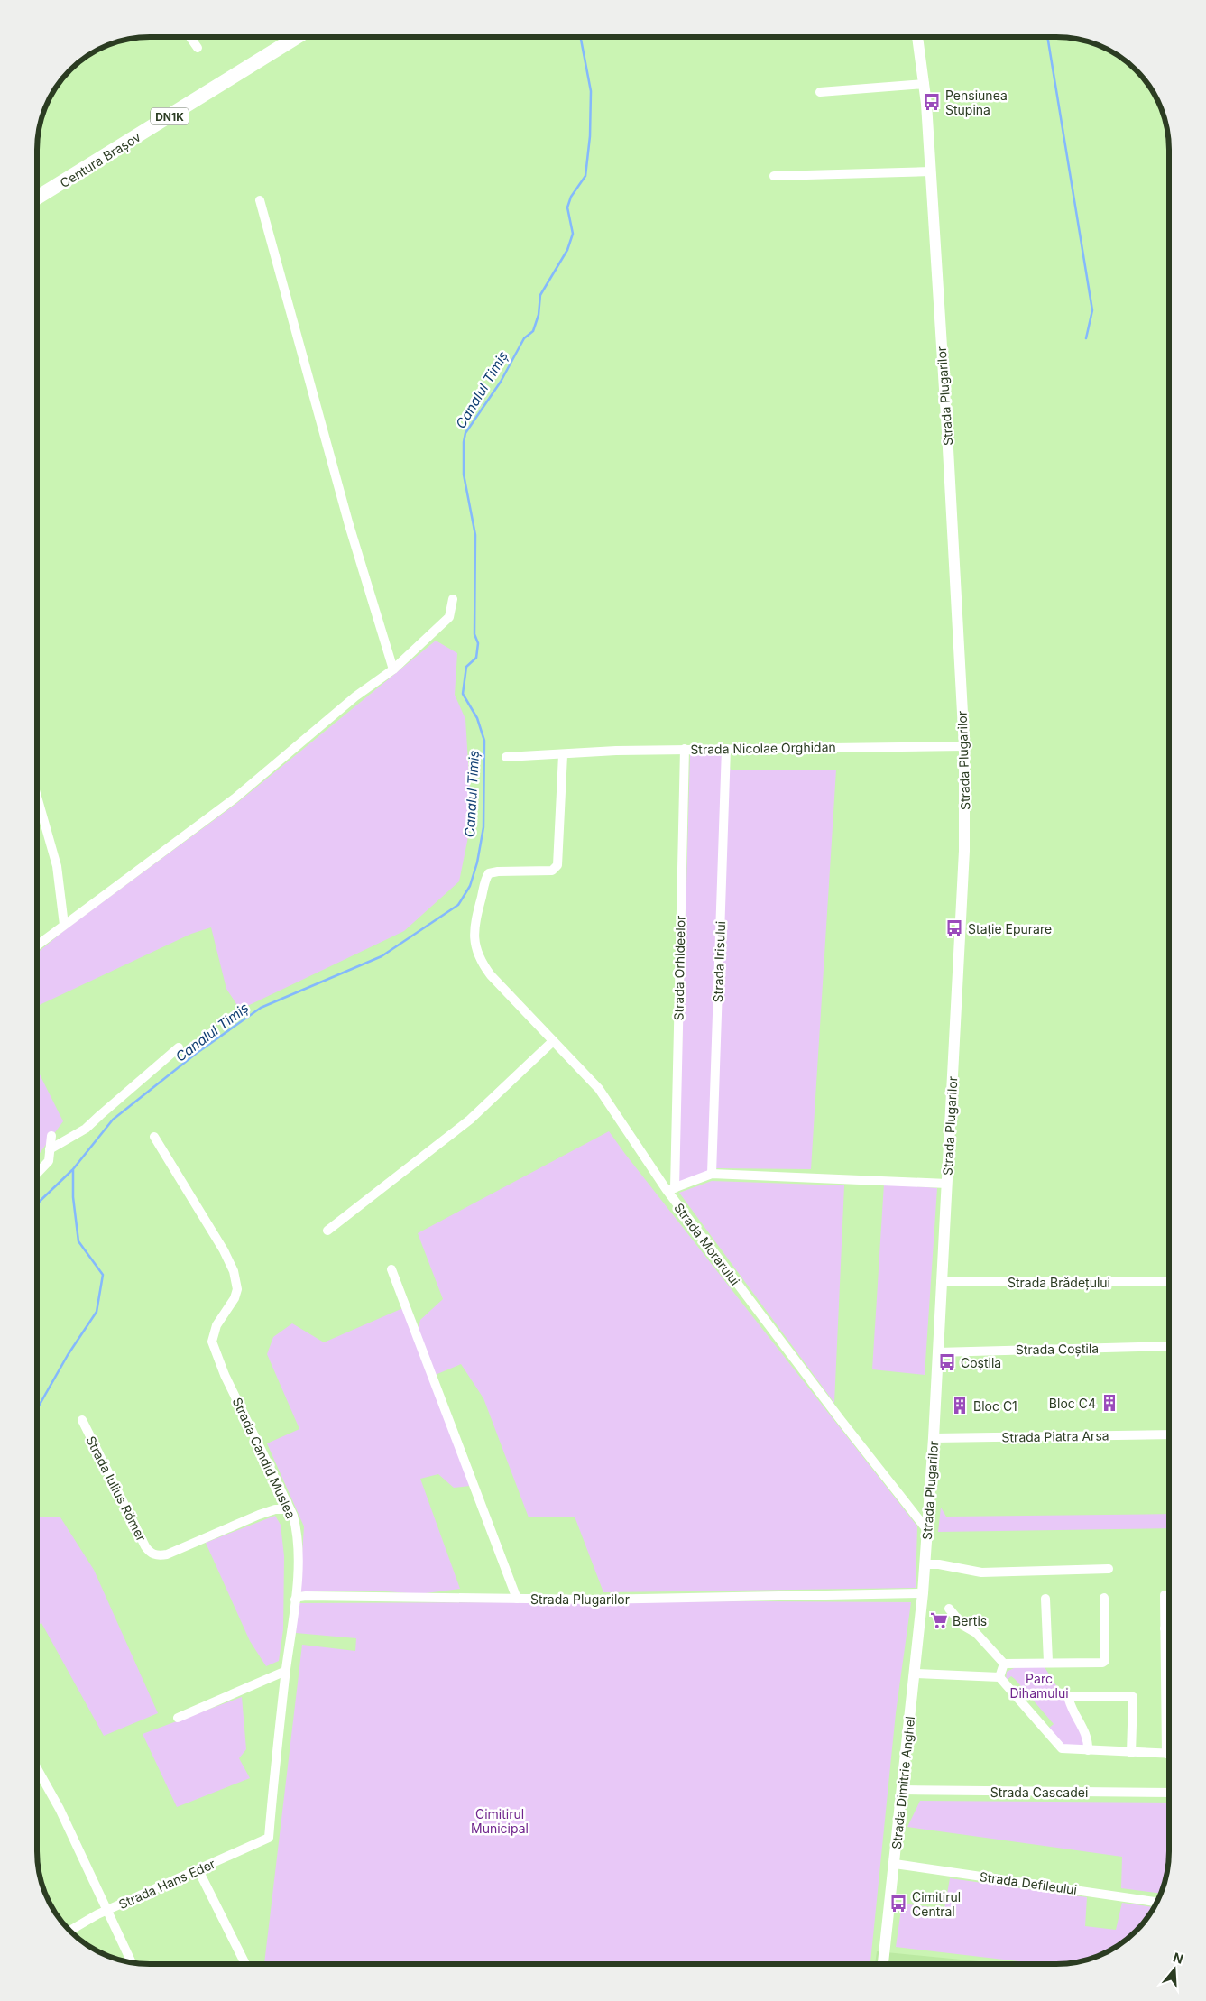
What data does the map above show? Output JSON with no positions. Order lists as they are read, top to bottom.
{
  "streets": {
    "highway": ["DN1K", "Centura Brașov"],
    "street": [
      "Strada Plugarilor",
      "Strada Nicolae Orghidan",
      "Strada Irisului",
      "Strada Orhideelor",
      "Strada Morarului",
      "Strada Brădețului",
      "Strada Coștila",
      "Strada Piatra Arsa",
      "Strada Candid Muslea",
      "Strada Iulius Römer",
      "Strada Dimitrie Anghel",
      "Strada Cascadei",
      "Strada Defileului",
      "Strada Hans Eder"
    ]
  },
  "crossings": [
    ["Strada Plugarilor", "Strada Nicolae Orghidan"],
    ["Strada Plugarilor", "Strada Morarului"],
    ["Strada Plugarilor", "Strada Brădețului"],
    ["Strada Plugarilor", "Strada Coștila"],
    ["Strada Plugarilor", "Strada Piatra Arsa"],
    ["Strada Plugarilor", "Strada Candid Muslea"],
    ["Strada Plugarilor", "Strada Dimitrie Anghel"],
    ["Strada Nicolae Orghidan", "Strada Irisului"],
    ["Strada Nicolae Orghidan", "Strada Orhideelor"],
    ["Strada Nicolae Orghidan", "Strada Morarului"],
    ["Strada Orhideelor", "Strada Morarului"],
    ["Strada Candid Muslea", "Strada Iulius Römer"],
    ["Strada Candid Muslea", "Strada Hans Eder"],
    ["Strada Dimitrie Anghel", "Strada Cascadei"],
    ["Strada Dimitrie Anghel", "Strada Defileului"]
  ],
  "water": ["Canalul Timiș"],
  "parks": ["Parc Dihamului", "Cimitirul Municipal"],
  "places": {
    "bus stop": [
      "Pensiunea Stupina",
      "Stație Epurare",
      "Coștila",
      "Cimitirul Central"
    ],
    "building": ["Bloc C4", "Bloc C1"],
    "supermarket": ["Bertis"]
  },
  "north": "top"
}
